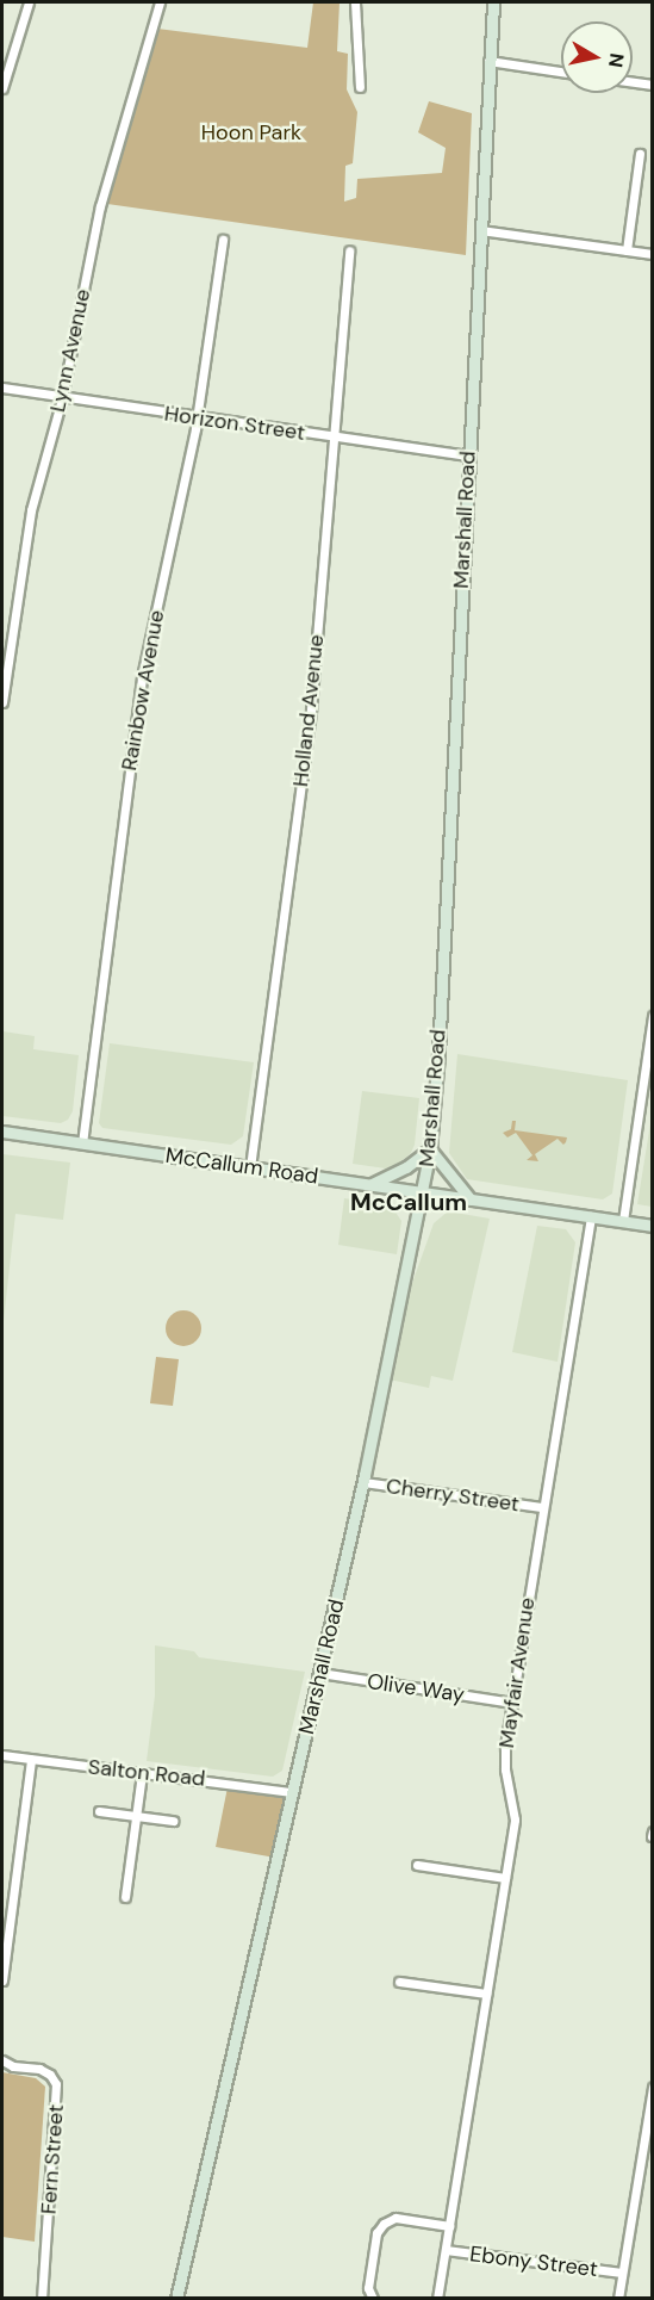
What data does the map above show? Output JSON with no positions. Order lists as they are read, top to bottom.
{
  "streets": {
    "main road": ["Marshall Road", "McCallum Road"],
    "street": [
      "Lynn Avenue",
      "Horizon Street",
      "Rainbow Avenue",
      "Holland Avenue",
      "Cherry Street",
      "Mayfair Avenue",
      "Olive Way",
      "Salton Road",
      "Fern Street",
      "Ebony Street"
    ]
  },
  "crossings": [
    ["Lynn Avenue", "Horizon Street"],
    ["Horizon Street", "Marshall Road"],
    ["Horizon Street", "Rainbow Avenue"],
    ["Horizon Street", "Holland Avenue"],
    ["Marshall Road", "McCallum Road"],
    ["Marshall Road", "Cherry Street"],
    ["Marshall Road", "Olive Way"],
    ["Marshall Road", "Salton Road"],
    ["Rainbow Avenue", "McCallum Road"],
    ["Holland Avenue", "McCallum Road"],
    ["McCallum Road", "Mayfair Avenue"],
    ["Cherry Street", "Mayfair Avenue"],
    ["Mayfair Avenue", "Olive Way"],
    ["Mayfair Avenue", "Ebony Street"]
  ],
  "districts": ["McCallum"],
  "parks": ["Hoon Park"],
  "north": "right"
}
